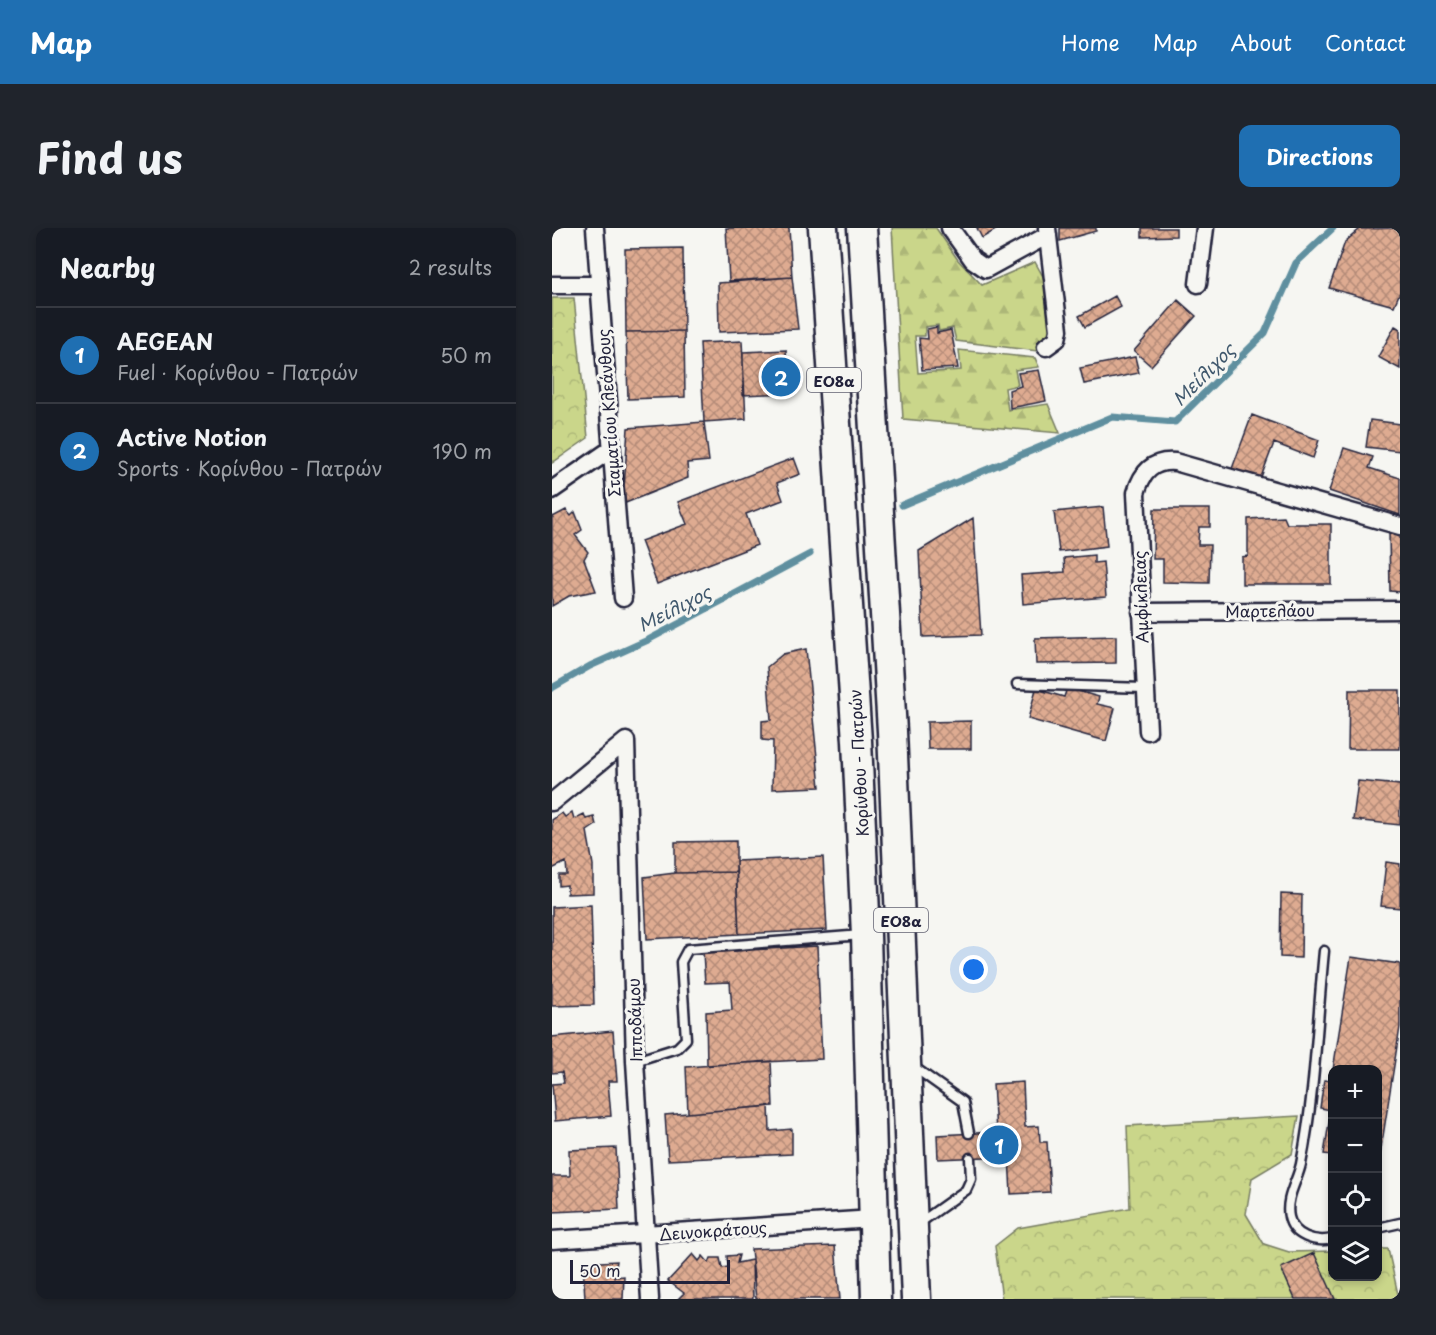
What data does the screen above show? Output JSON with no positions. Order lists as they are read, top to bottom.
{
  "streets": {
    "highway": ["ΕΟ8α", "Κορίνθου - Πατρών"],
    "street": [
      "Σταματίου Κλεάνθους",
      "Αμφίκλειας",
      "Μαρτελάου",
      "Ιπποδάμου",
      "Δεινοκράτους"
    ]
  },
  "crossings": [
    ["Αμφίκλειας", "Μαρτελάου"],
    ["Κορίνθου - Πατρών", "Δεινοκράτους"],
    ["Ιπποδάμου", "Δεινοκράτους"]
  ],
  "water": ["Μείλιχος"],
  "scale_bar": "50 m",
  "page": {
    "header": "Map",
    "nav": [
      "Home",
      "Map",
      "About",
      "Contact"
    ],
    "title": "Find us",
    "buttons": "Directions",
    "heading": ["Nearby", "2 results"],
    "list": [
      {
        "mark": "1",
        "name": "AEGEAN",
        "note": "Fuel · Κορίνθου - Πατρών",
        "value": "50 m"
      },
      {
        "mark": "2",
        "name": "Active Notion",
        "note": "Sports · Κορίνθου - Πατρών",
        "value": "190 m"
      }
    ],
    "pins": ["2", "1"],
    "map_buttons": ["+", "−"],
    "scale": "50 m"
  }
}
